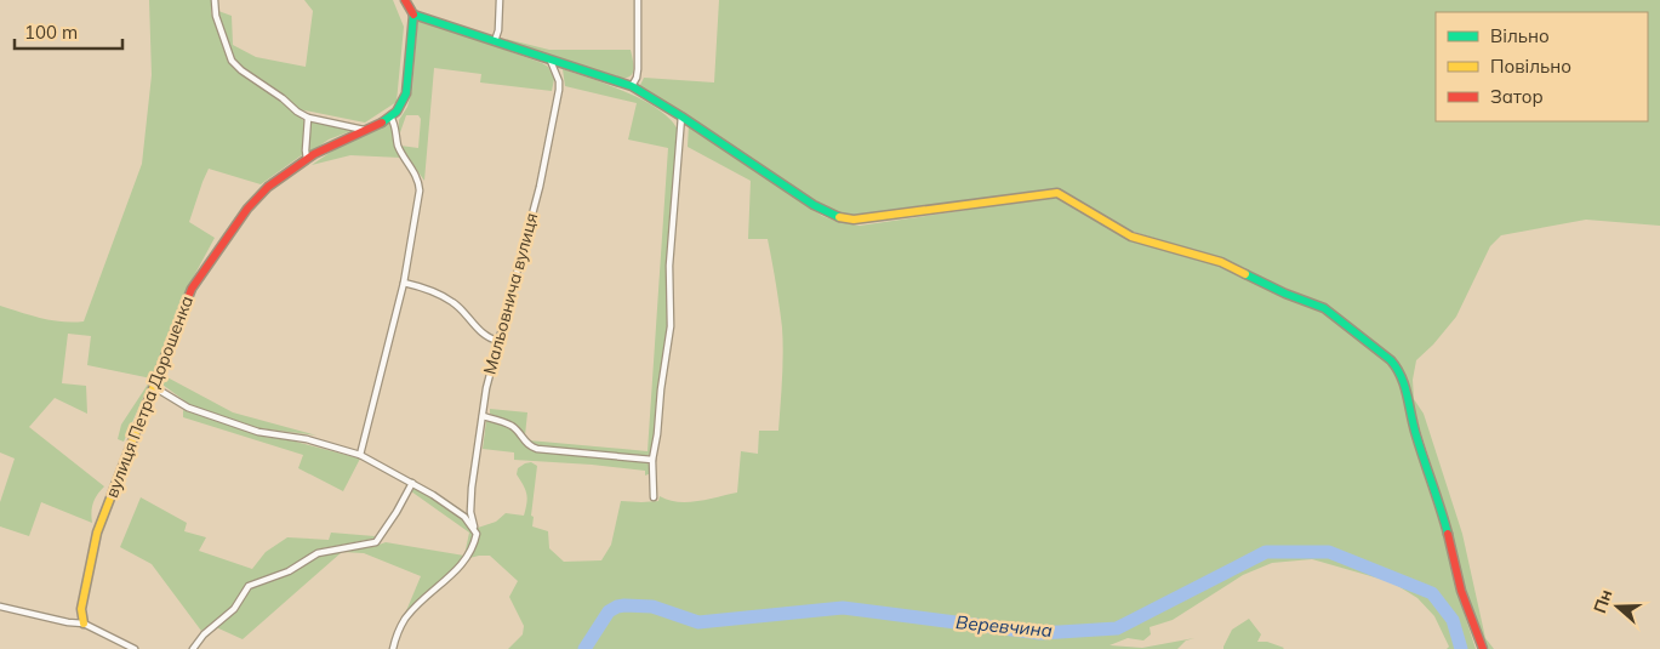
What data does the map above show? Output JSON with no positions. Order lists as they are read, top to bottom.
{
  "streets": {
    "street": ["Мальовнича вулиця", "вулиця Петра Дорошенка"]
  },
  "water": ["Веревчина"],
  "legend": ["Вільно", "Повільно", "Затор"],
  "scale_bar": "100 m",
  "north": "left"
}
